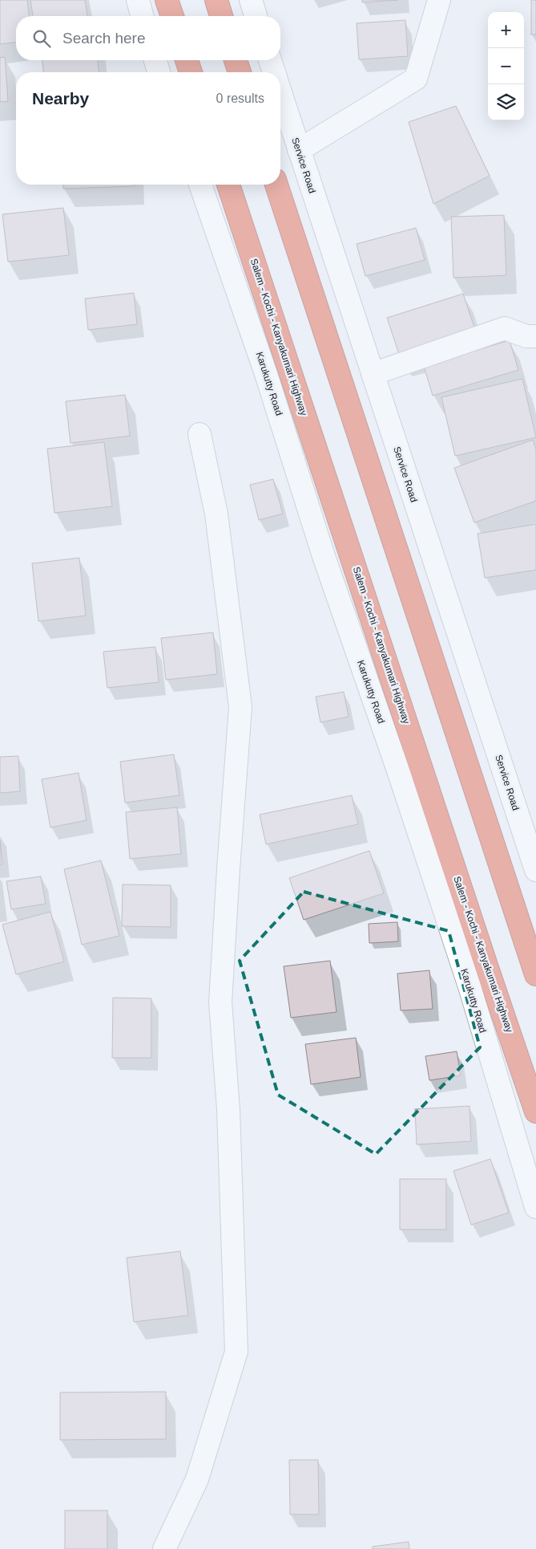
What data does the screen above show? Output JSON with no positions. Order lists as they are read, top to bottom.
{
  "streets": {
    "highway": ["Salem - Kochi - Kanyakumari Highway"],
    "street": ["Service Road", "Karukutty Road"]
  },
  "page": {
    "map_buttons": ["+", "−"],
    "search": "Search here",
    "heading": ["Nearby", "0 results"]
  }
}
